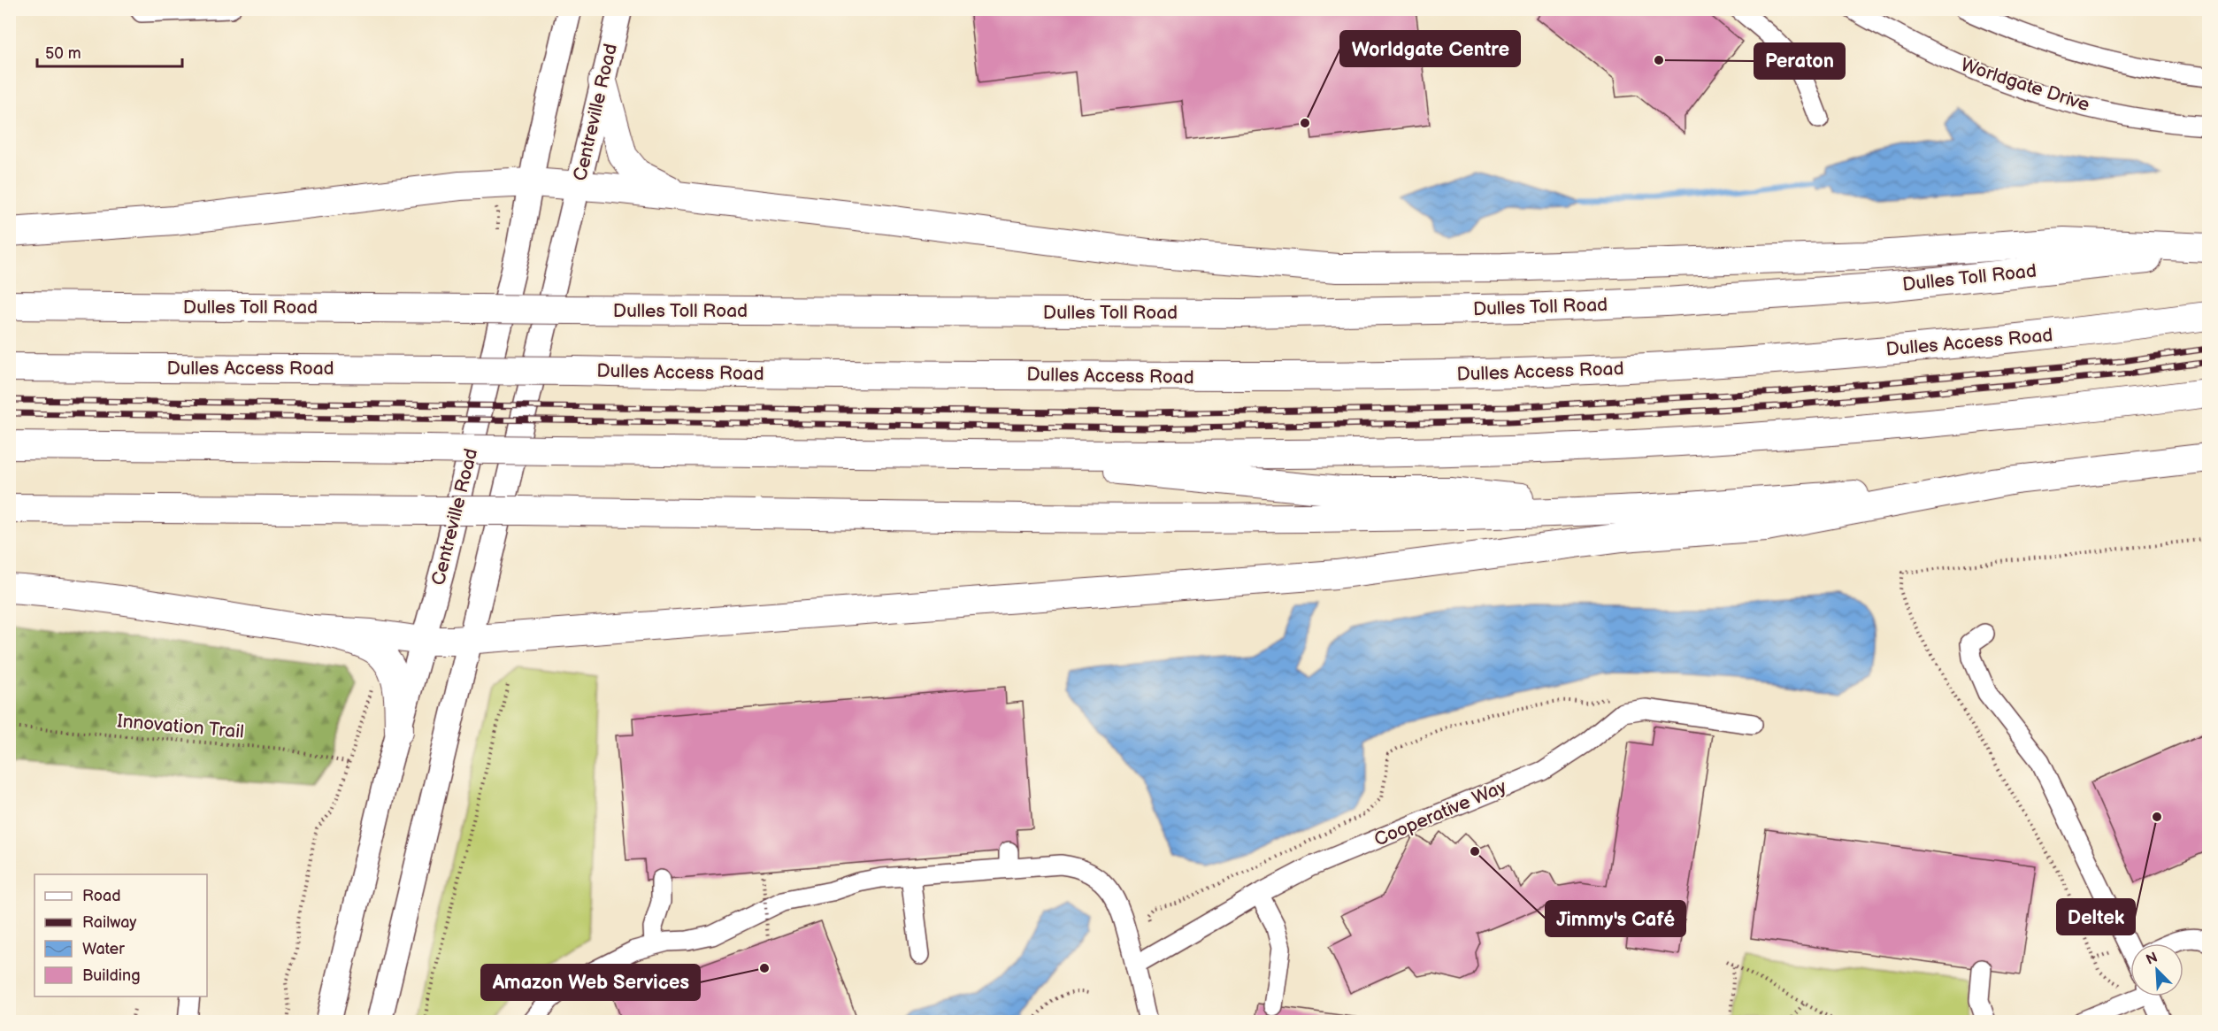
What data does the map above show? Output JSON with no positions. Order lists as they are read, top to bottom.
{
  "streets": {
    "highway": ["Dulles Toll Road", "Dulles Access Road"],
    "main road": ["Centreville Road"],
    "street": ["Worldgate Drive", "Cooperative Way"],
    "path": ["Innovation Trail"]
  },
  "places": [
    "Peraton",
    "Worldgate Centre",
    "Deltek",
    "Jimmy's Café",
    "Amazon Web Services"
  ],
  "legend": [
    "Road",
    "Railway",
    "Water",
    "Building"
  ],
  "scale_bar": "50 m",
  "north": "top left"
}
